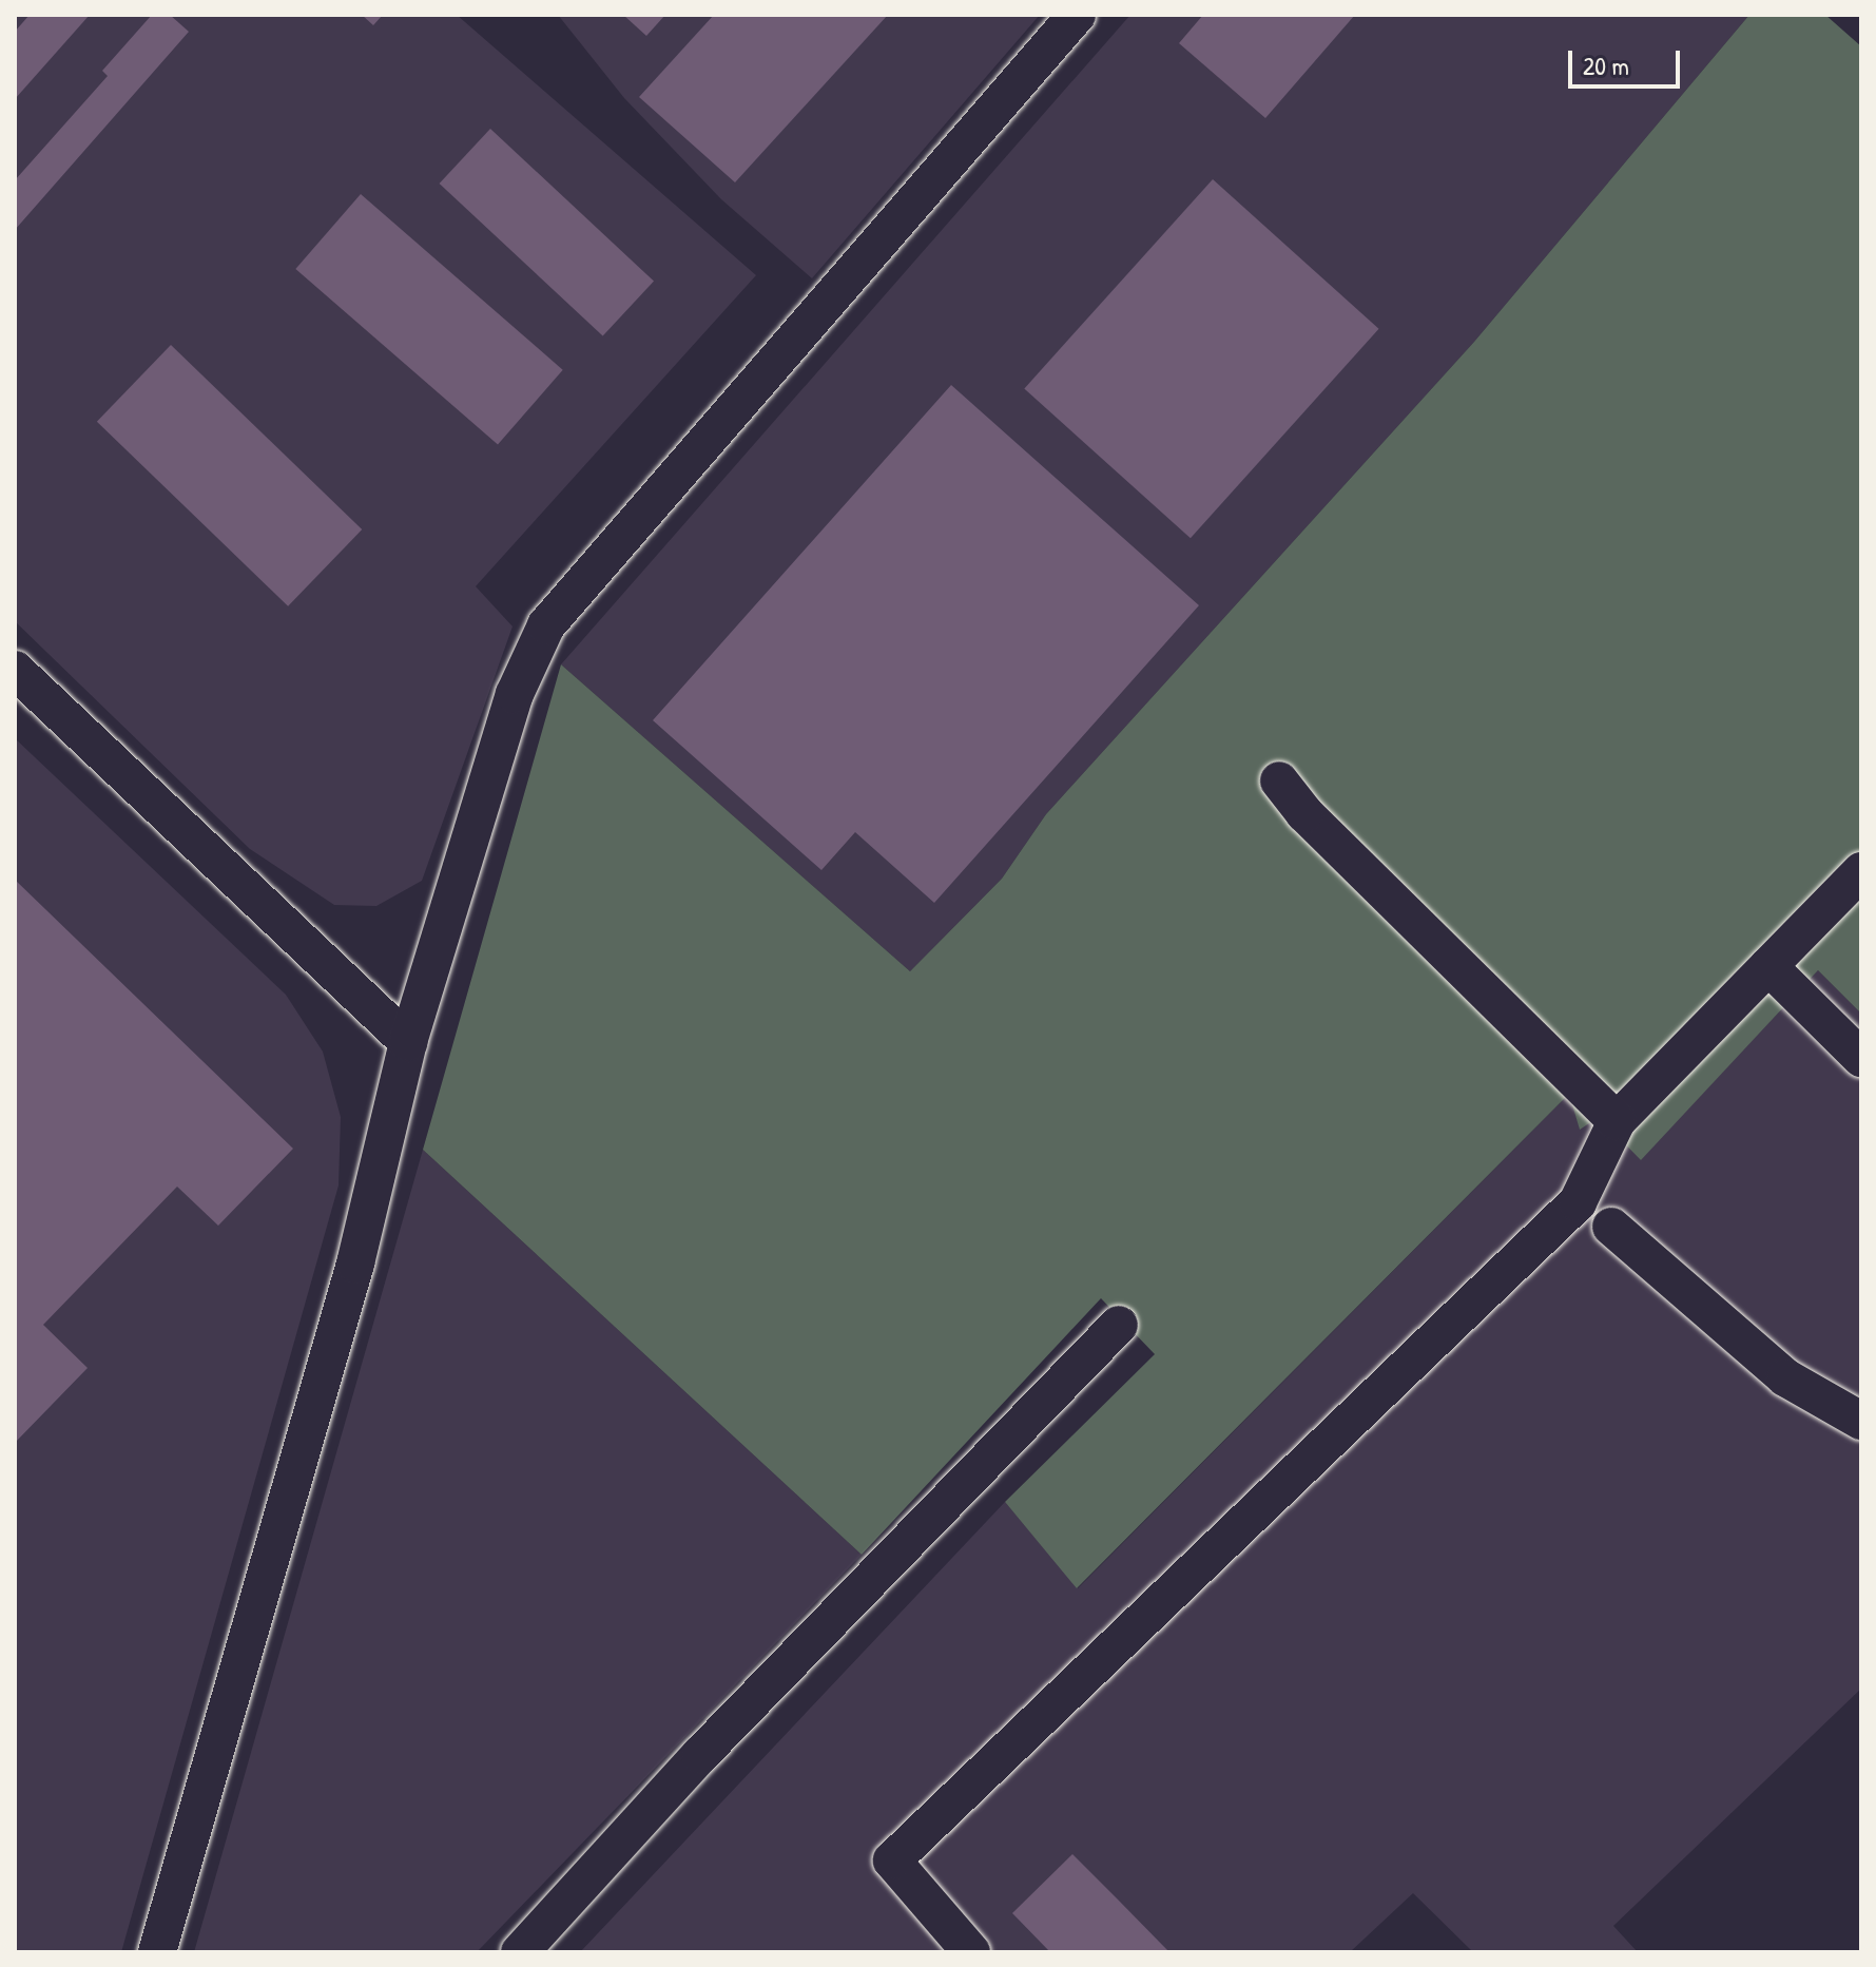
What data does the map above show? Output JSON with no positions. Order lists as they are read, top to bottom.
{
  "scale_bar": "20 m"
}
